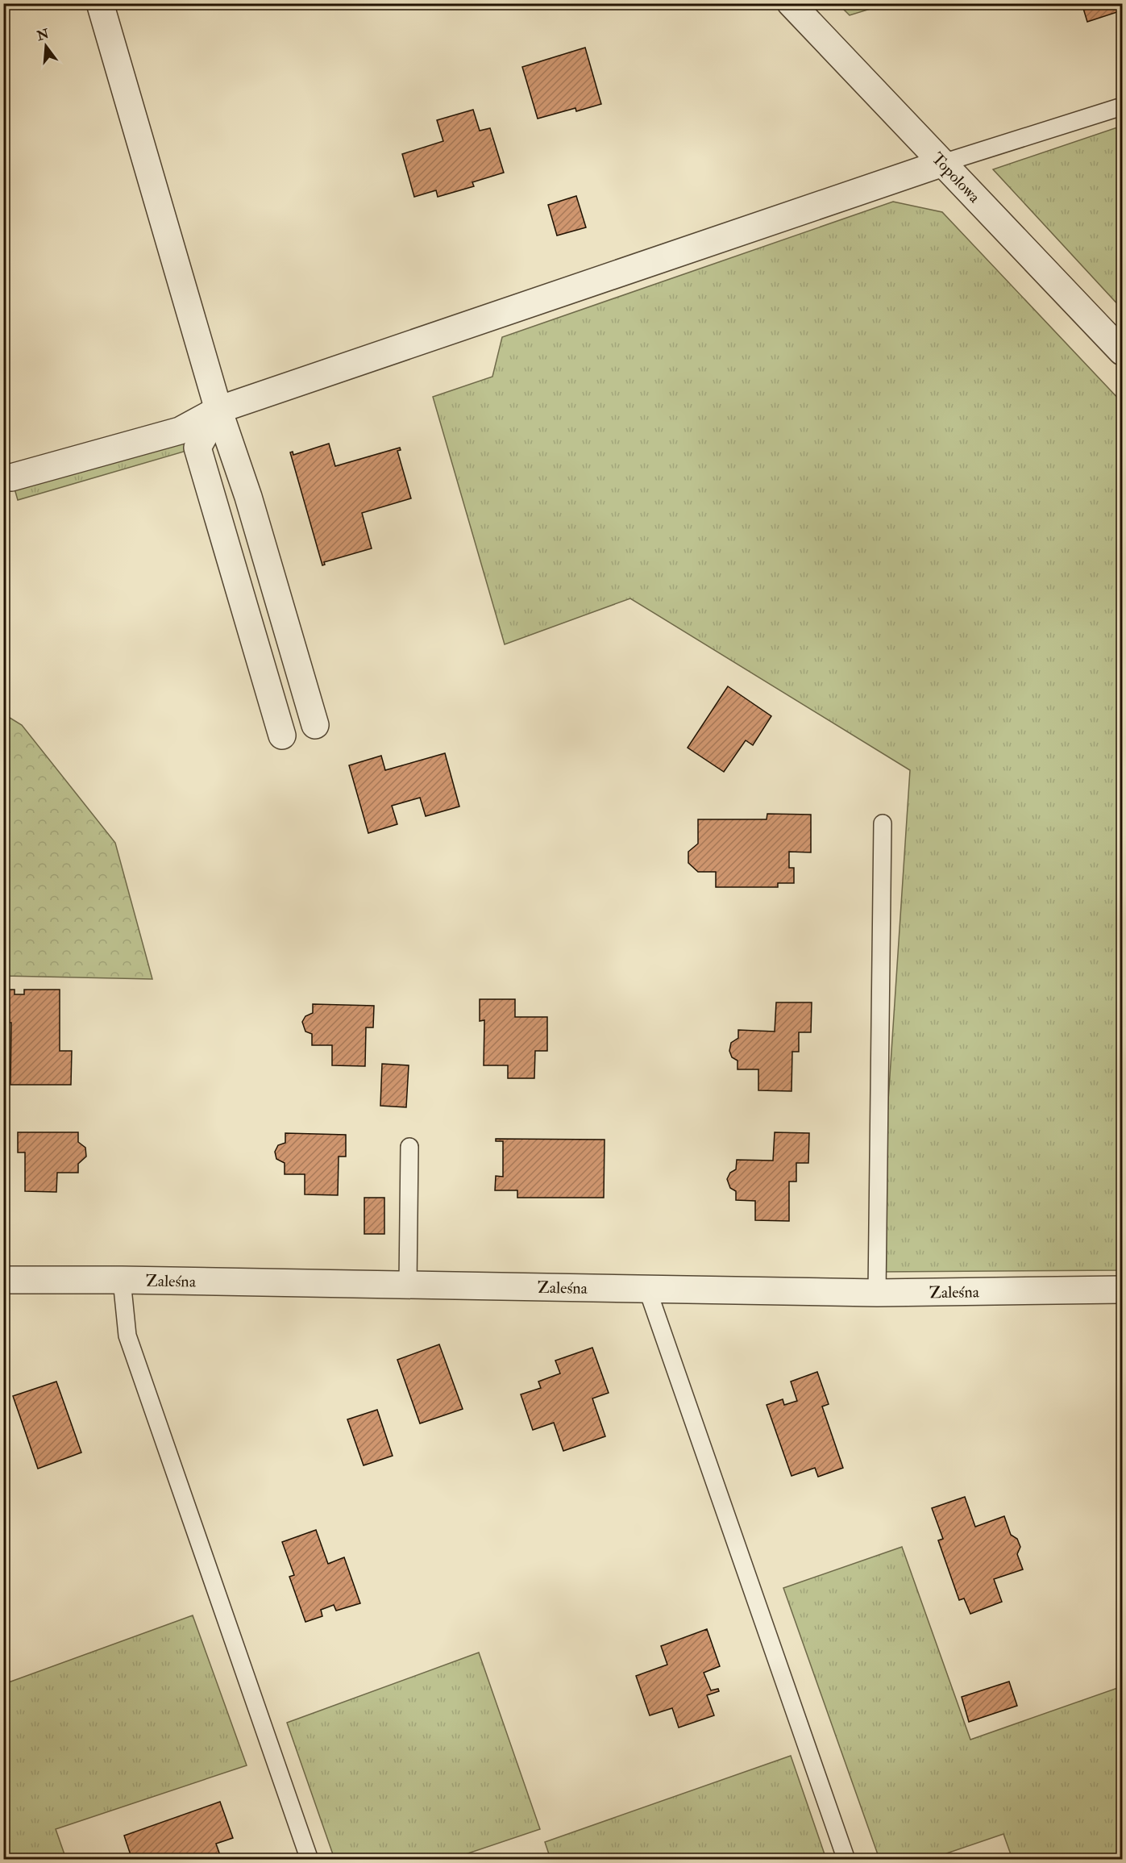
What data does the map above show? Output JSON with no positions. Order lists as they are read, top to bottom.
{
  "streets": {
    "street": ["Topolowa", "Zaleśna"]
  },
  "north": "top"
}
